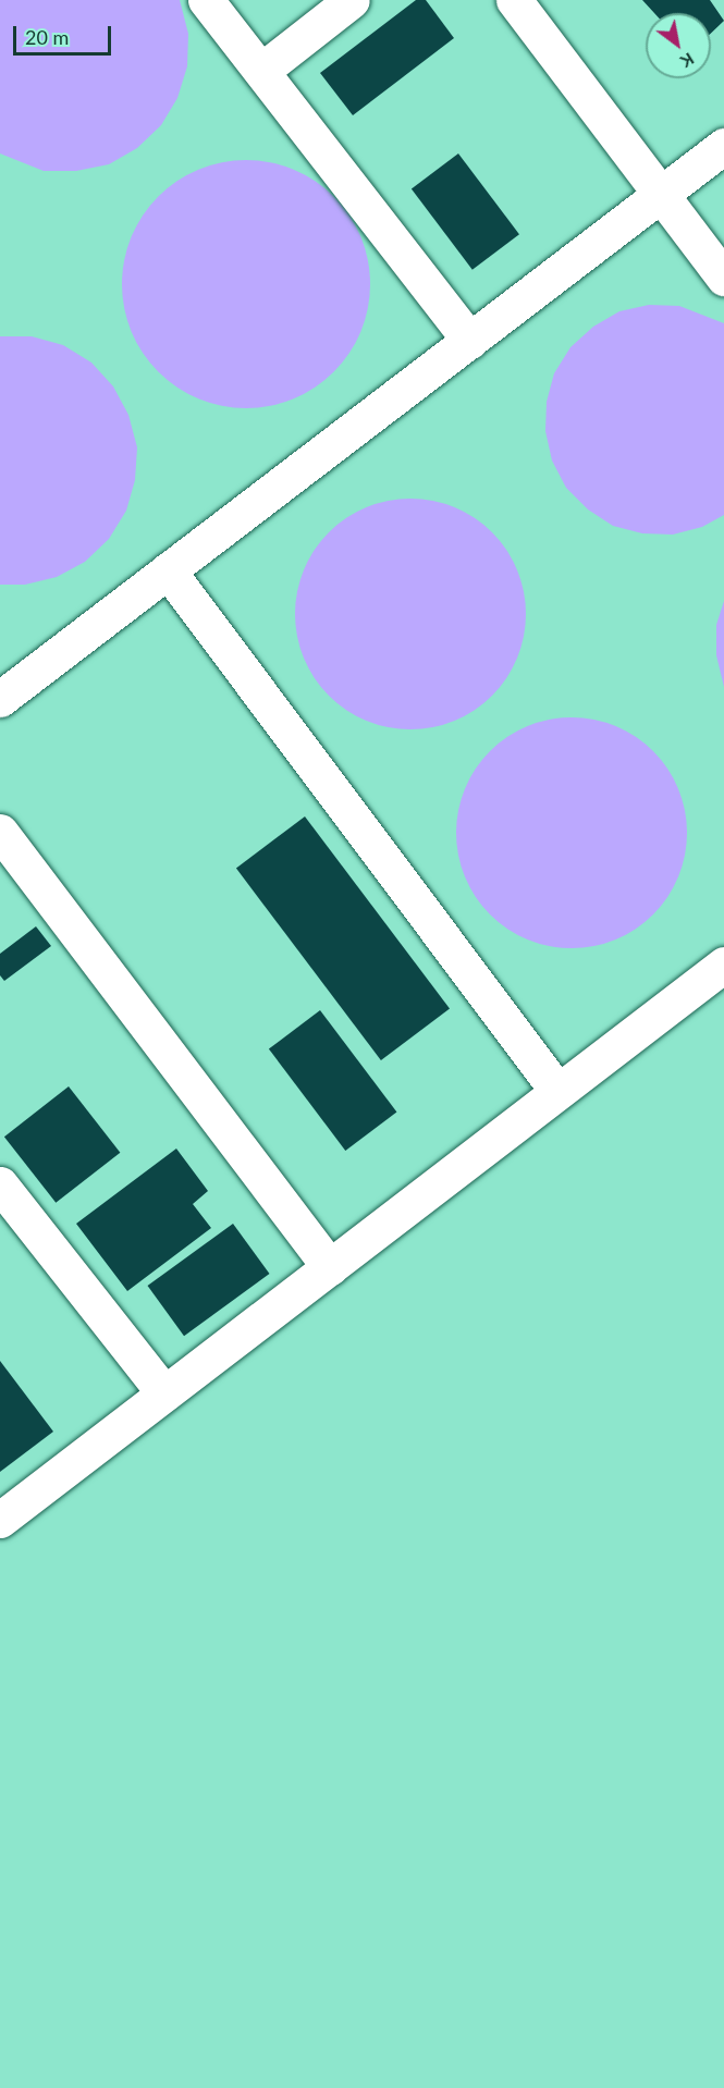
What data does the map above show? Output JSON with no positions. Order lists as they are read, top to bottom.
{
  "scale_bar": "20 m",
  "north": "bottom right"
}
